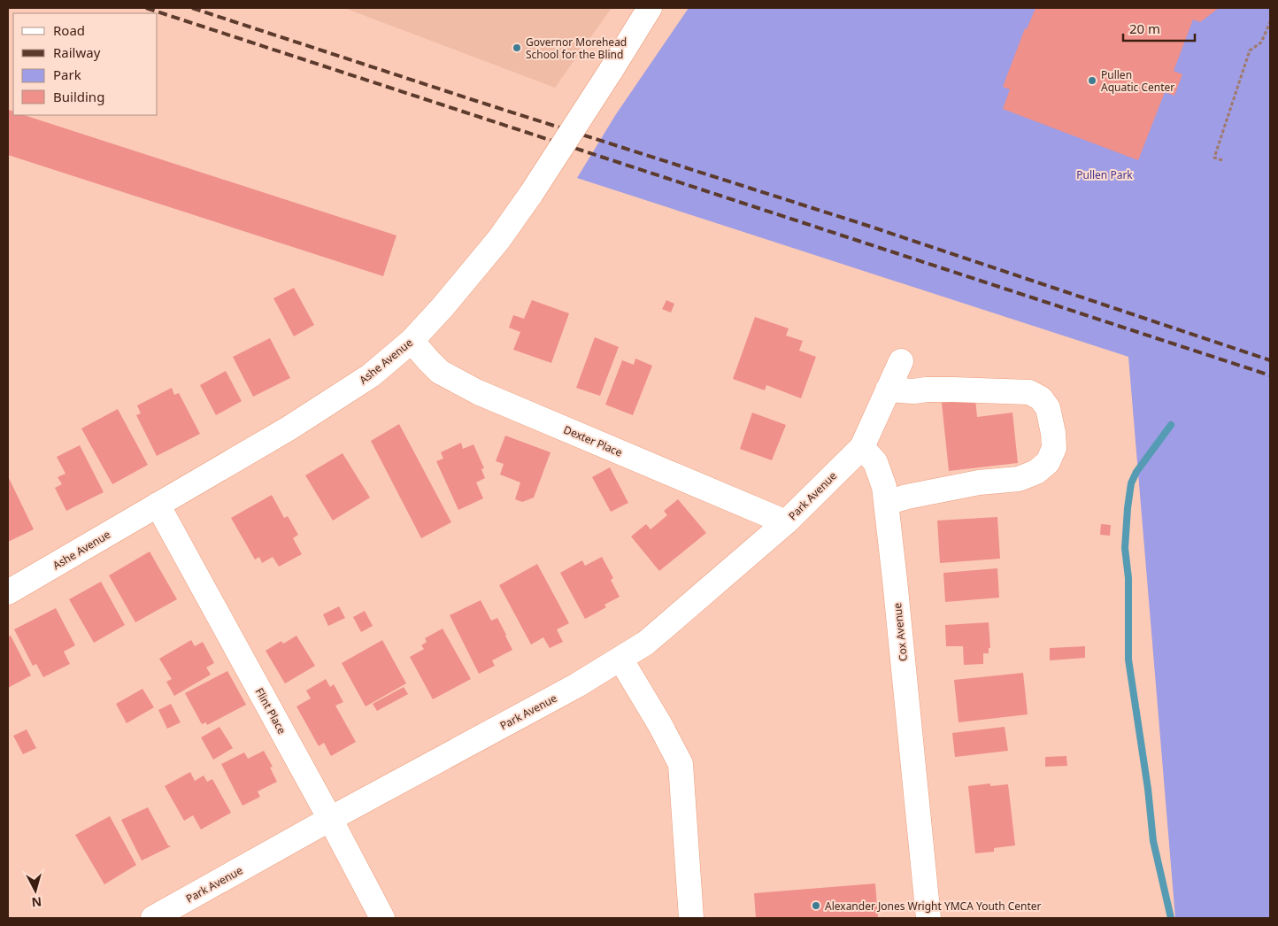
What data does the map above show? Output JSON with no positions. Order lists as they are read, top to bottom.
{
  "streets": {
    "street": [
      "Ashe Avenue",
      "Dexter Place",
      "Park Avenue",
      "Cox Avenue",
      "Flint Place"
    ]
  },
  "crossings": [
    ["Ashe Avenue", "Dexter Place"],
    ["Ashe Avenue", "Flint Place"],
    ["Dexter Place", "Park Avenue"],
    ["Park Avenue", "Cox Avenue"],
    ["Park Avenue", "Flint Place"]
  ],
  "parks": ["Pullen Park"],
  "places": ["Governor Morehead School for the Blind", "Pullen Aquatic Center", "Alexander Jones Wright YMCA Youth Center"],
  "legend": [
    "Road",
    "Railway",
    "Park",
    "Building"
  ],
  "scale_bar": "20 m",
  "north": "bottom"
}
